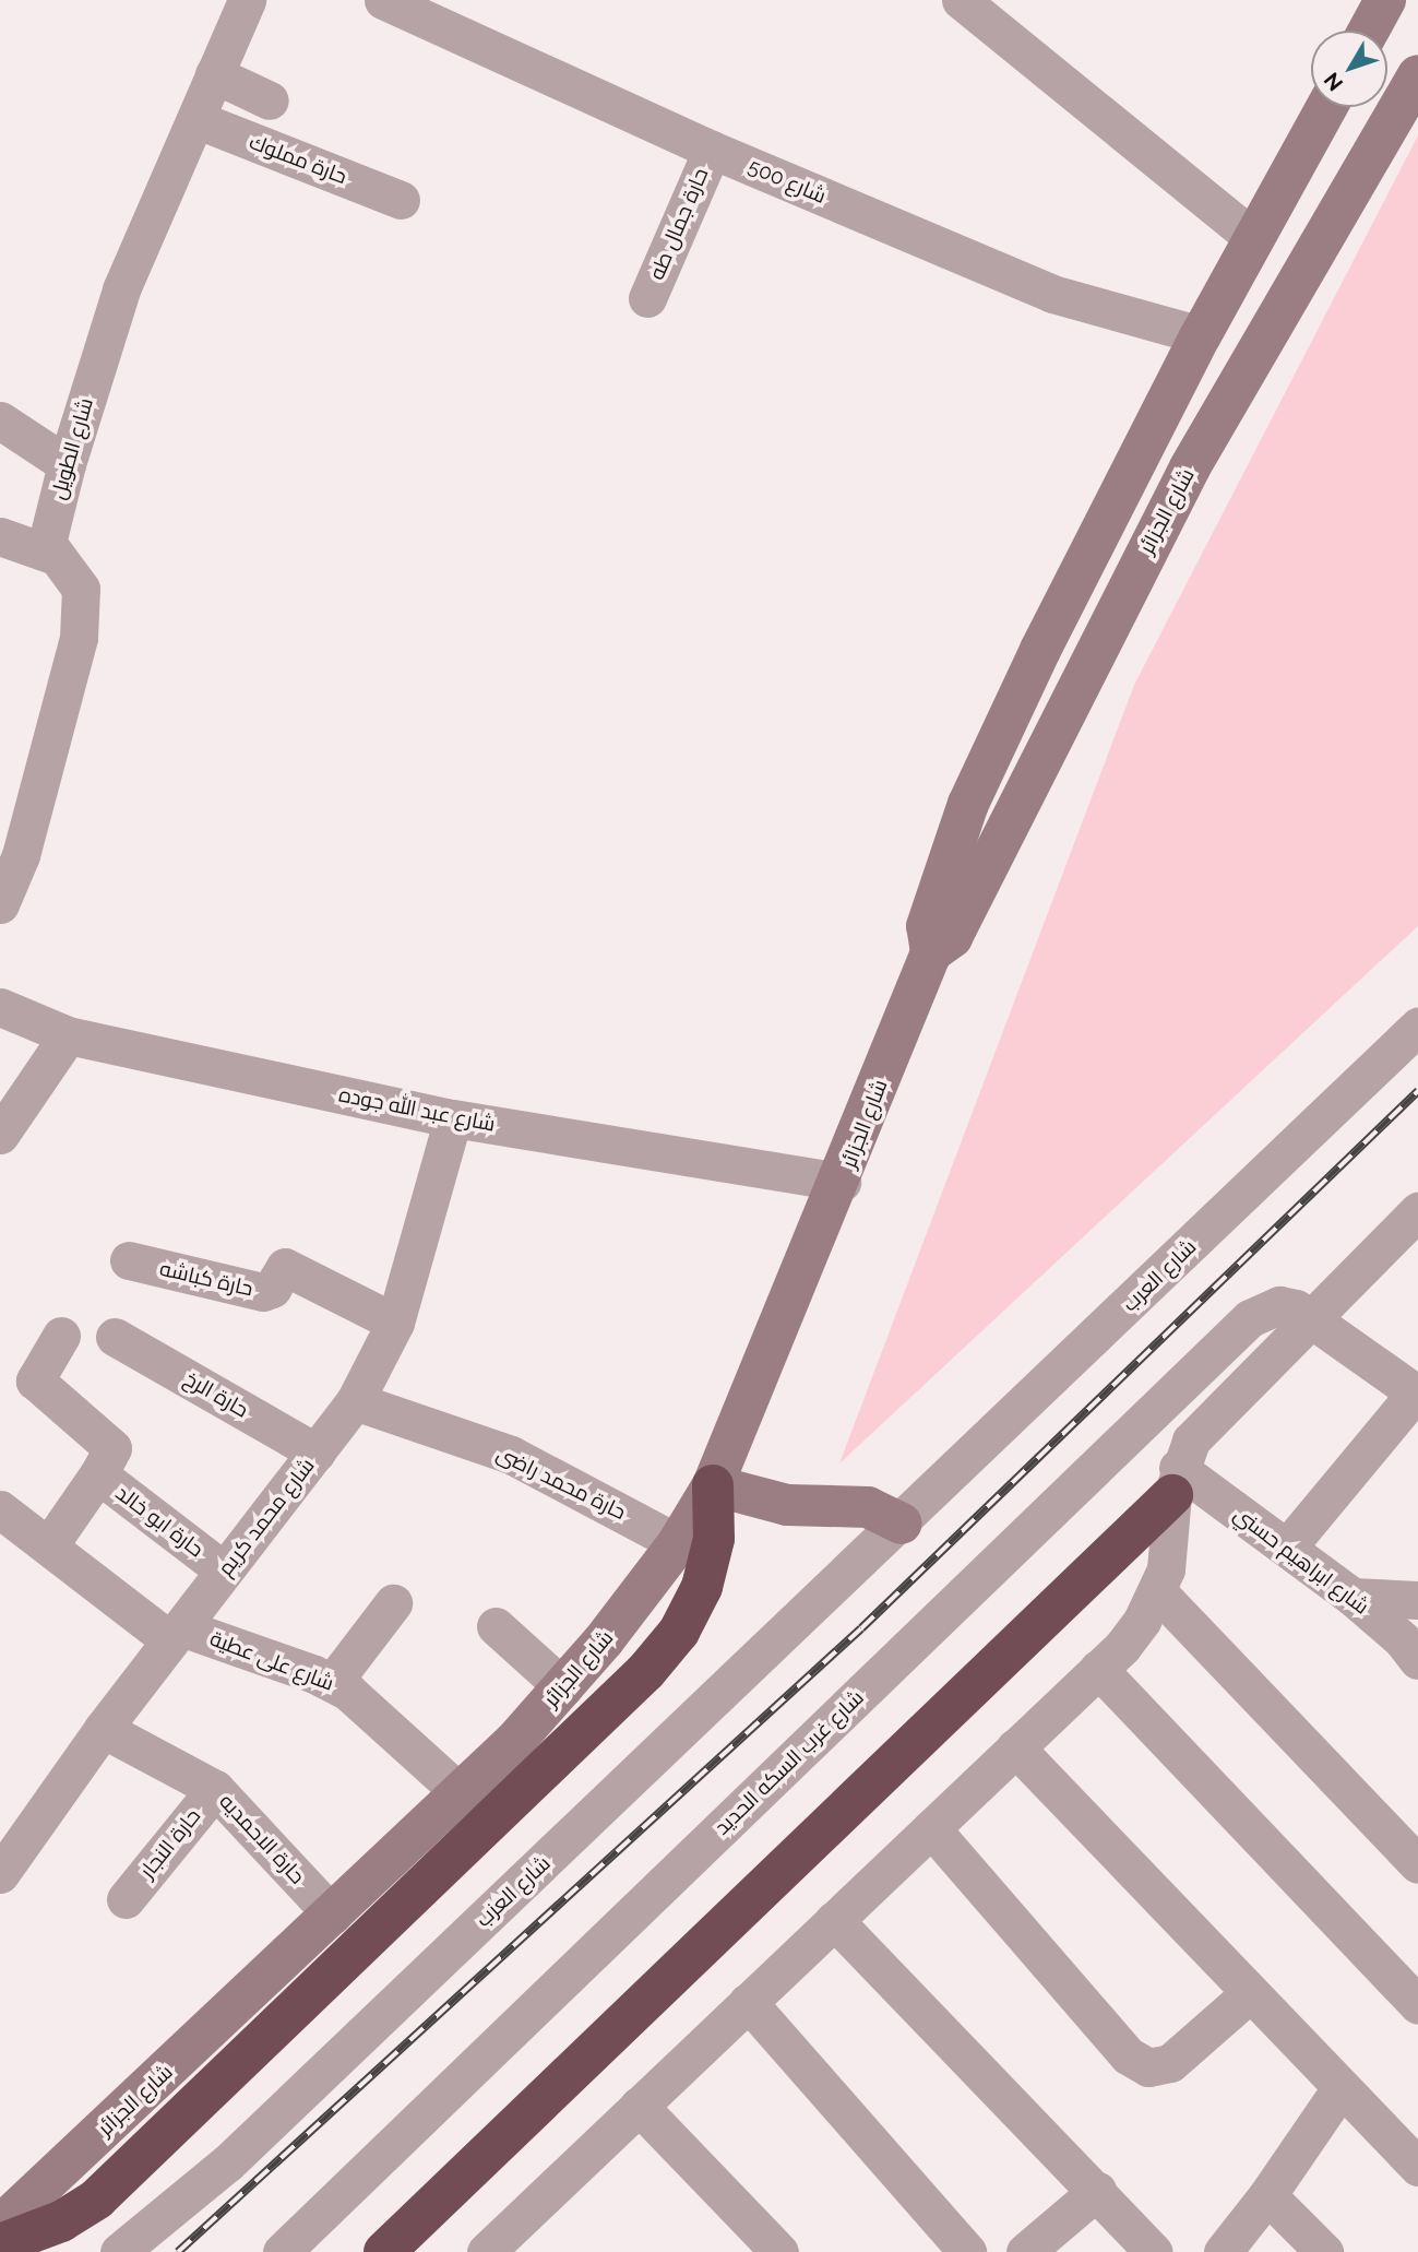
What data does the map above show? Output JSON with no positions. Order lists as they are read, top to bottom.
{
  "streets": {
    "street": [
      "حارة مملوك",
      "شارع 500",
      "حارة جمال طه",
      "شارع الطويل",
      "شارع الجزائر",
      "شارع عبد الله جوده",
      "شارع العرب",
      "حارة كباشه",
      "حارة الرخ",
      "حارة محمد راضى",
      "شارع محمد كريم",
      "حارة ابو خالد",
      "شارع ابراهيم حسني",
      "شارع على عطية",
      "شارع غرب السكه الحديد",
      "حارة الاحمديه",
      "حارة النجار",
      "شارع العزب"
    ]
  },
  "crossings": [
    ["حارة مملوك", "شارع الطويل"],
    ["شارع 500", "حارة جمال طه"],
    ["شارع 500", "شارع الجزائر"],
    ["شارع الجزائر", "شارع عبد الله جوده"],
    ["شارع الجزائر", "حارة محمد راضى"],
    ["شارع الجزائر", "شارع على عطية"],
    ["شارع الجزائر", "حارة الاحمديه"],
    ["شارع عبد الله جوده", "شارع محمد كريم"],
    ["شارع العرب", "شارع العزب"],
    ["حارة كباشه", "شارع محمد كريم"],
    ["حارة الرخ", "شارع محمد كريم"],
    ["حارة محمد راضى", "شارع محمد كريم"],
    ["شارع محمد كريم", "حارة ابو خالد"],
    ["شارع محمد كريم", "شارع على عطية"],
    ["شارع محمد كريم", "حارة الاحمديه"],
    ["حارة الاحمديه", "حارة النجار"]
  ],
  "north": "bottom left"
}
